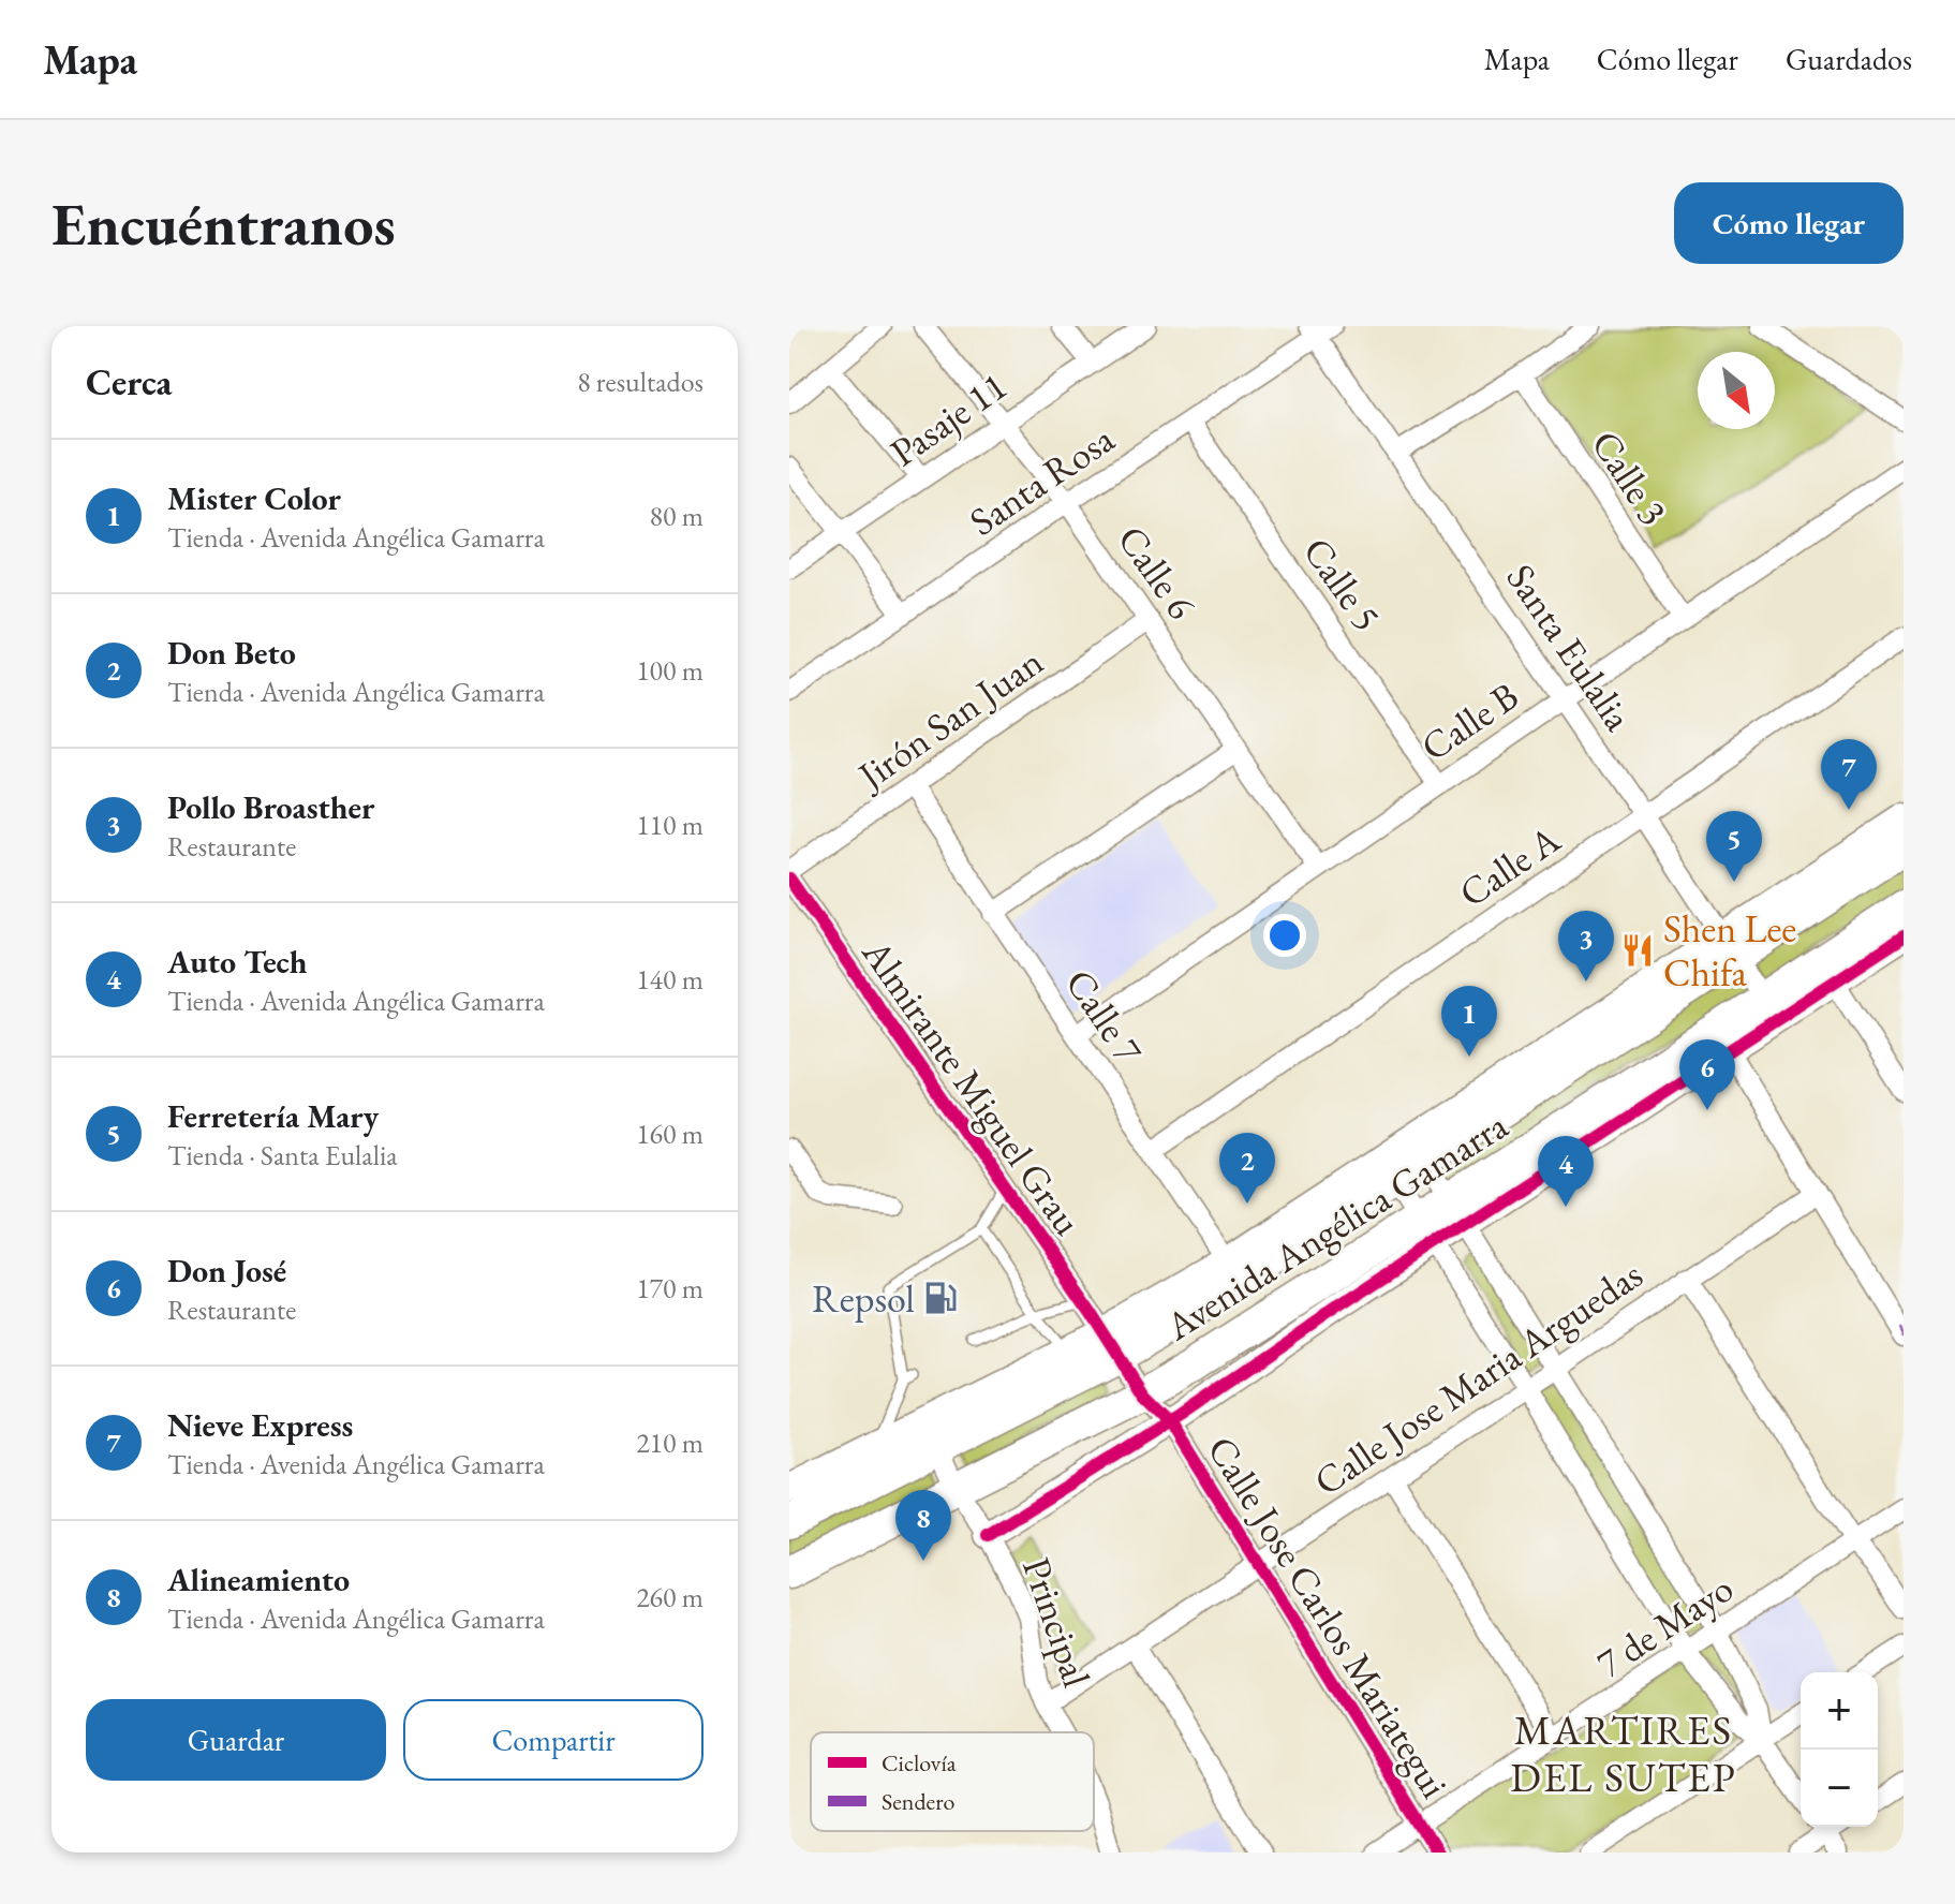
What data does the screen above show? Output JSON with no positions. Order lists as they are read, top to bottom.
{
  "streets": {
    "main road": ["Avenida Angélica Gamarra"],
    "street": [
      "Pasaje 11",
      "Calle 3",
      "Santa Rosa",
      "Calle 6",
      "Calle 5",
      "Santa Eulalia",
      "Jirón San Juan",
      "Calle B",
      "Calle A",
      "Calle 7",
      "Almirante Miguel Grau",
      "Calle Jose Maria Arguedas",
      "Calle Jose Carlos Mariategui",
      "Principal",
      "7 de Mayo"
    ]
  },
  "crossings": [
    ["Pasaje 11", "Calle 6"],
    ["Calle 3", "Calle B"],
    ["Santa Rosa", "Calle 6"],
    ["Santa Rosa", "Calle 5"],
    ["Santa Rosa", "Santa Eulalia"],
    ["Calle 6", "Jirón San Juan"],
    ["Calle 6", "Calle B"],
    ["Calle 5", "Calle B"],
    ["Santa Eulalia", "Calle B"],
    ["Santa Eulalia", "Calle A"],
    ["Santa Eulalia", "Avenida Angélica Gamarra"],
    ["Jirón San Juan", "Calle 7"],
    ["Calle B", "Calle 7"],
    ["Calle A", "Calle 7"],
    ["Calle 7", "Avenida Angélica Gamarra"],
    ["Almirante Miguel Grau", "Avenida Angélica Gamarra"],
    ["Almirante Miguel Grau", "Calle Jose Carlos Mariategui"],
    ["Avenida Angélica Gamarra", "Calle Jose Carlos Mariategui"],
    ["Avenida Angélica Gamarra", "Principal"],
    ["Calle Jose Maria Arguedas", "Calle Jose Carlos Mariategui"],
    ["Calle Jose Maria Arguedas", "Principal"],
    ["Calle Jose Carlos Mariategui", "7 de Mayo"]
  ],
  "districts": ["MARTIRES DEL SUTEP"],
  "places": {
    "restaurant": ["Shen Lee Chifa"],
    "fuel station": ["Repsol"]
  },
  "legend": ["Ciclovía", "Sendero"],
  "north": "bottom right",
  "page": {
    "header": "Mapa",
    "nav": ["Mapa", "Cómo llegar", "Guardados"],
    "buttons": [
      "Cómo llegar",
      ["Guardar", "Compartir"]
    ],
    "title": "Encuéntranos",
    "heading": ["Cerca", "8 resultados"],
    "list": [
      {
        "mark": "1",
        "name": "Mister Color",
        "note": "Tienda · Avenida Angélica Gamarra",
        "value": "80 m"
      },
      {
        "mark": "2",
        "name": "Don Beto",
        "note": "Tienda · Avenida Angélica Gamarra",
        "value": "100 m"
      },
      {
        "mark": "3",
        "name": "Pollo Broasther",
        "note": "Restaurante",
        "value": "110 m"
      },
      {
        "mark": "4",
        "name": "Auto Tech",
        "note": "Tienda · Avenida Angélica Gamarra",
        "value": "140 m"
      },
      {
        "mark": "5",
        "name": "Ferretería Mary",
        "note": "Tienda · Santa Eulalia",
        "value": "160 m"
      },
      {
        "mark": "6",
        "name": "Don José",
        "note": "Restaurante",
        "value": "170 m"
      },
      {
        "mark": "7",
        "name": "Nieve Express",
        "note": "Tienda · Avenida Angélica Gamarra",
        "value": "210 m"
      },
      {
        "mark": "8",
        "name": "Alineamiento",
        "note": "Tienda · Avenida Angélica Gamarra",
        "value": "260 m"
      }
    ],
    "pins": [
      "7",
      "5",
      "3",
      "1",
      "6",
      "2",
      "4",
      "8"
    ],
    "map_buttons": ["+", "−"]
  }
}
